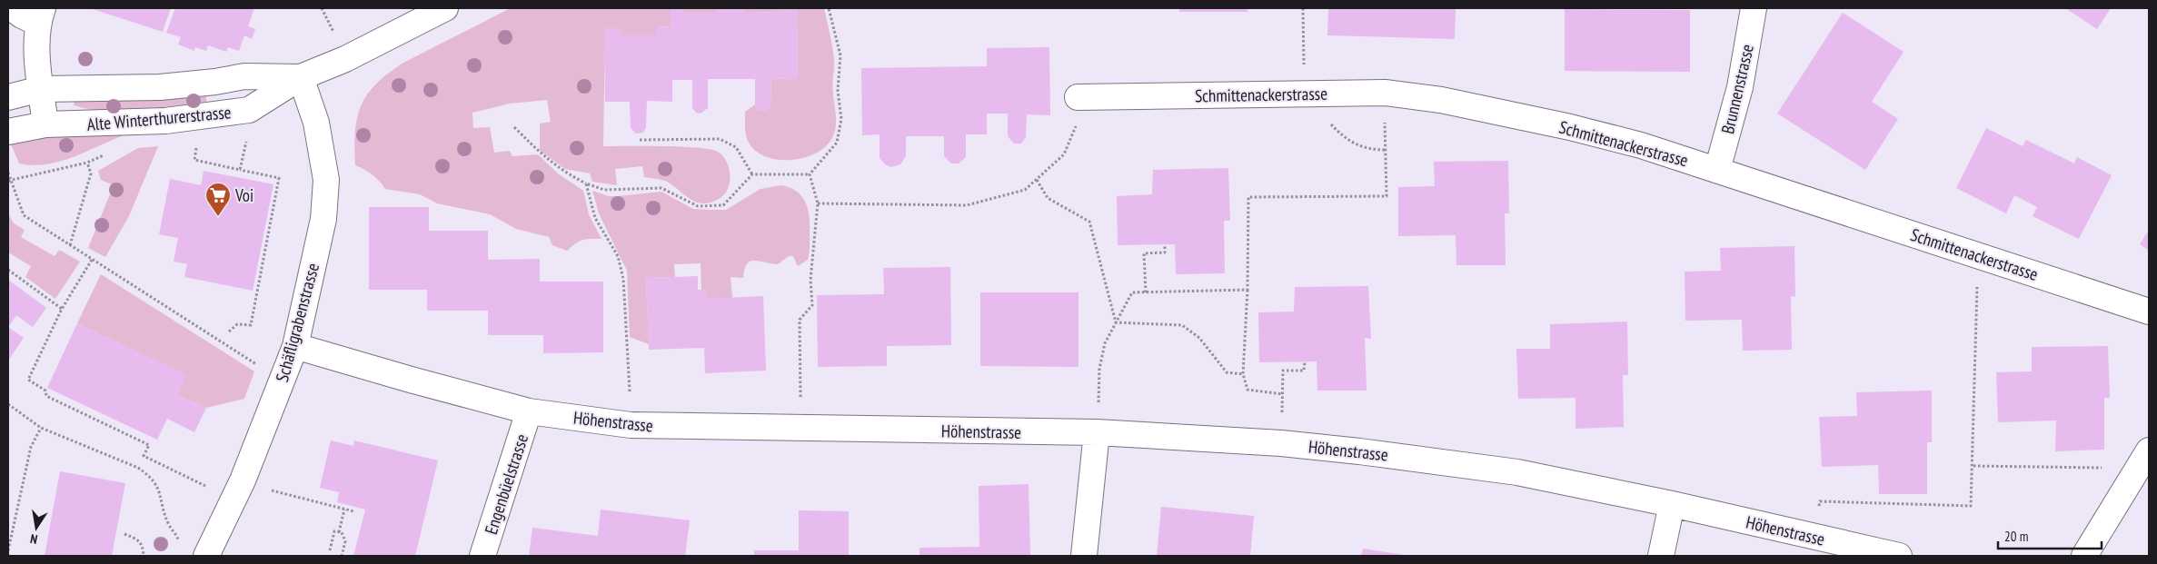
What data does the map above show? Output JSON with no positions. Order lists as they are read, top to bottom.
{
  "streets": {
    "street": [
      "Brunnenstrasse",
      "Schmittenackerstrasse",
      "Alte Winterthurerstrasse",
      "Schäfligrabenstrasse",
      "Höhenstrasse",
      "Engenbüelstrasse"
    ]
  },
  "crossings": [
    ["Brunnenstrasse", "Schmittenackerstrasse"],
    ["Alte Winterthurerstrasse", "Schäfligrabenstrasse"],
    ["Schäfligrabenstrasse", "Höhenstrasse"],
    ["Höhenstrasse", "Engenbüelstrasse"]
  ],
  "places": {
    "supermarket": ["Voi"]
  },
  "scale_bar": "20 m",
  "north": "bottom"
}
